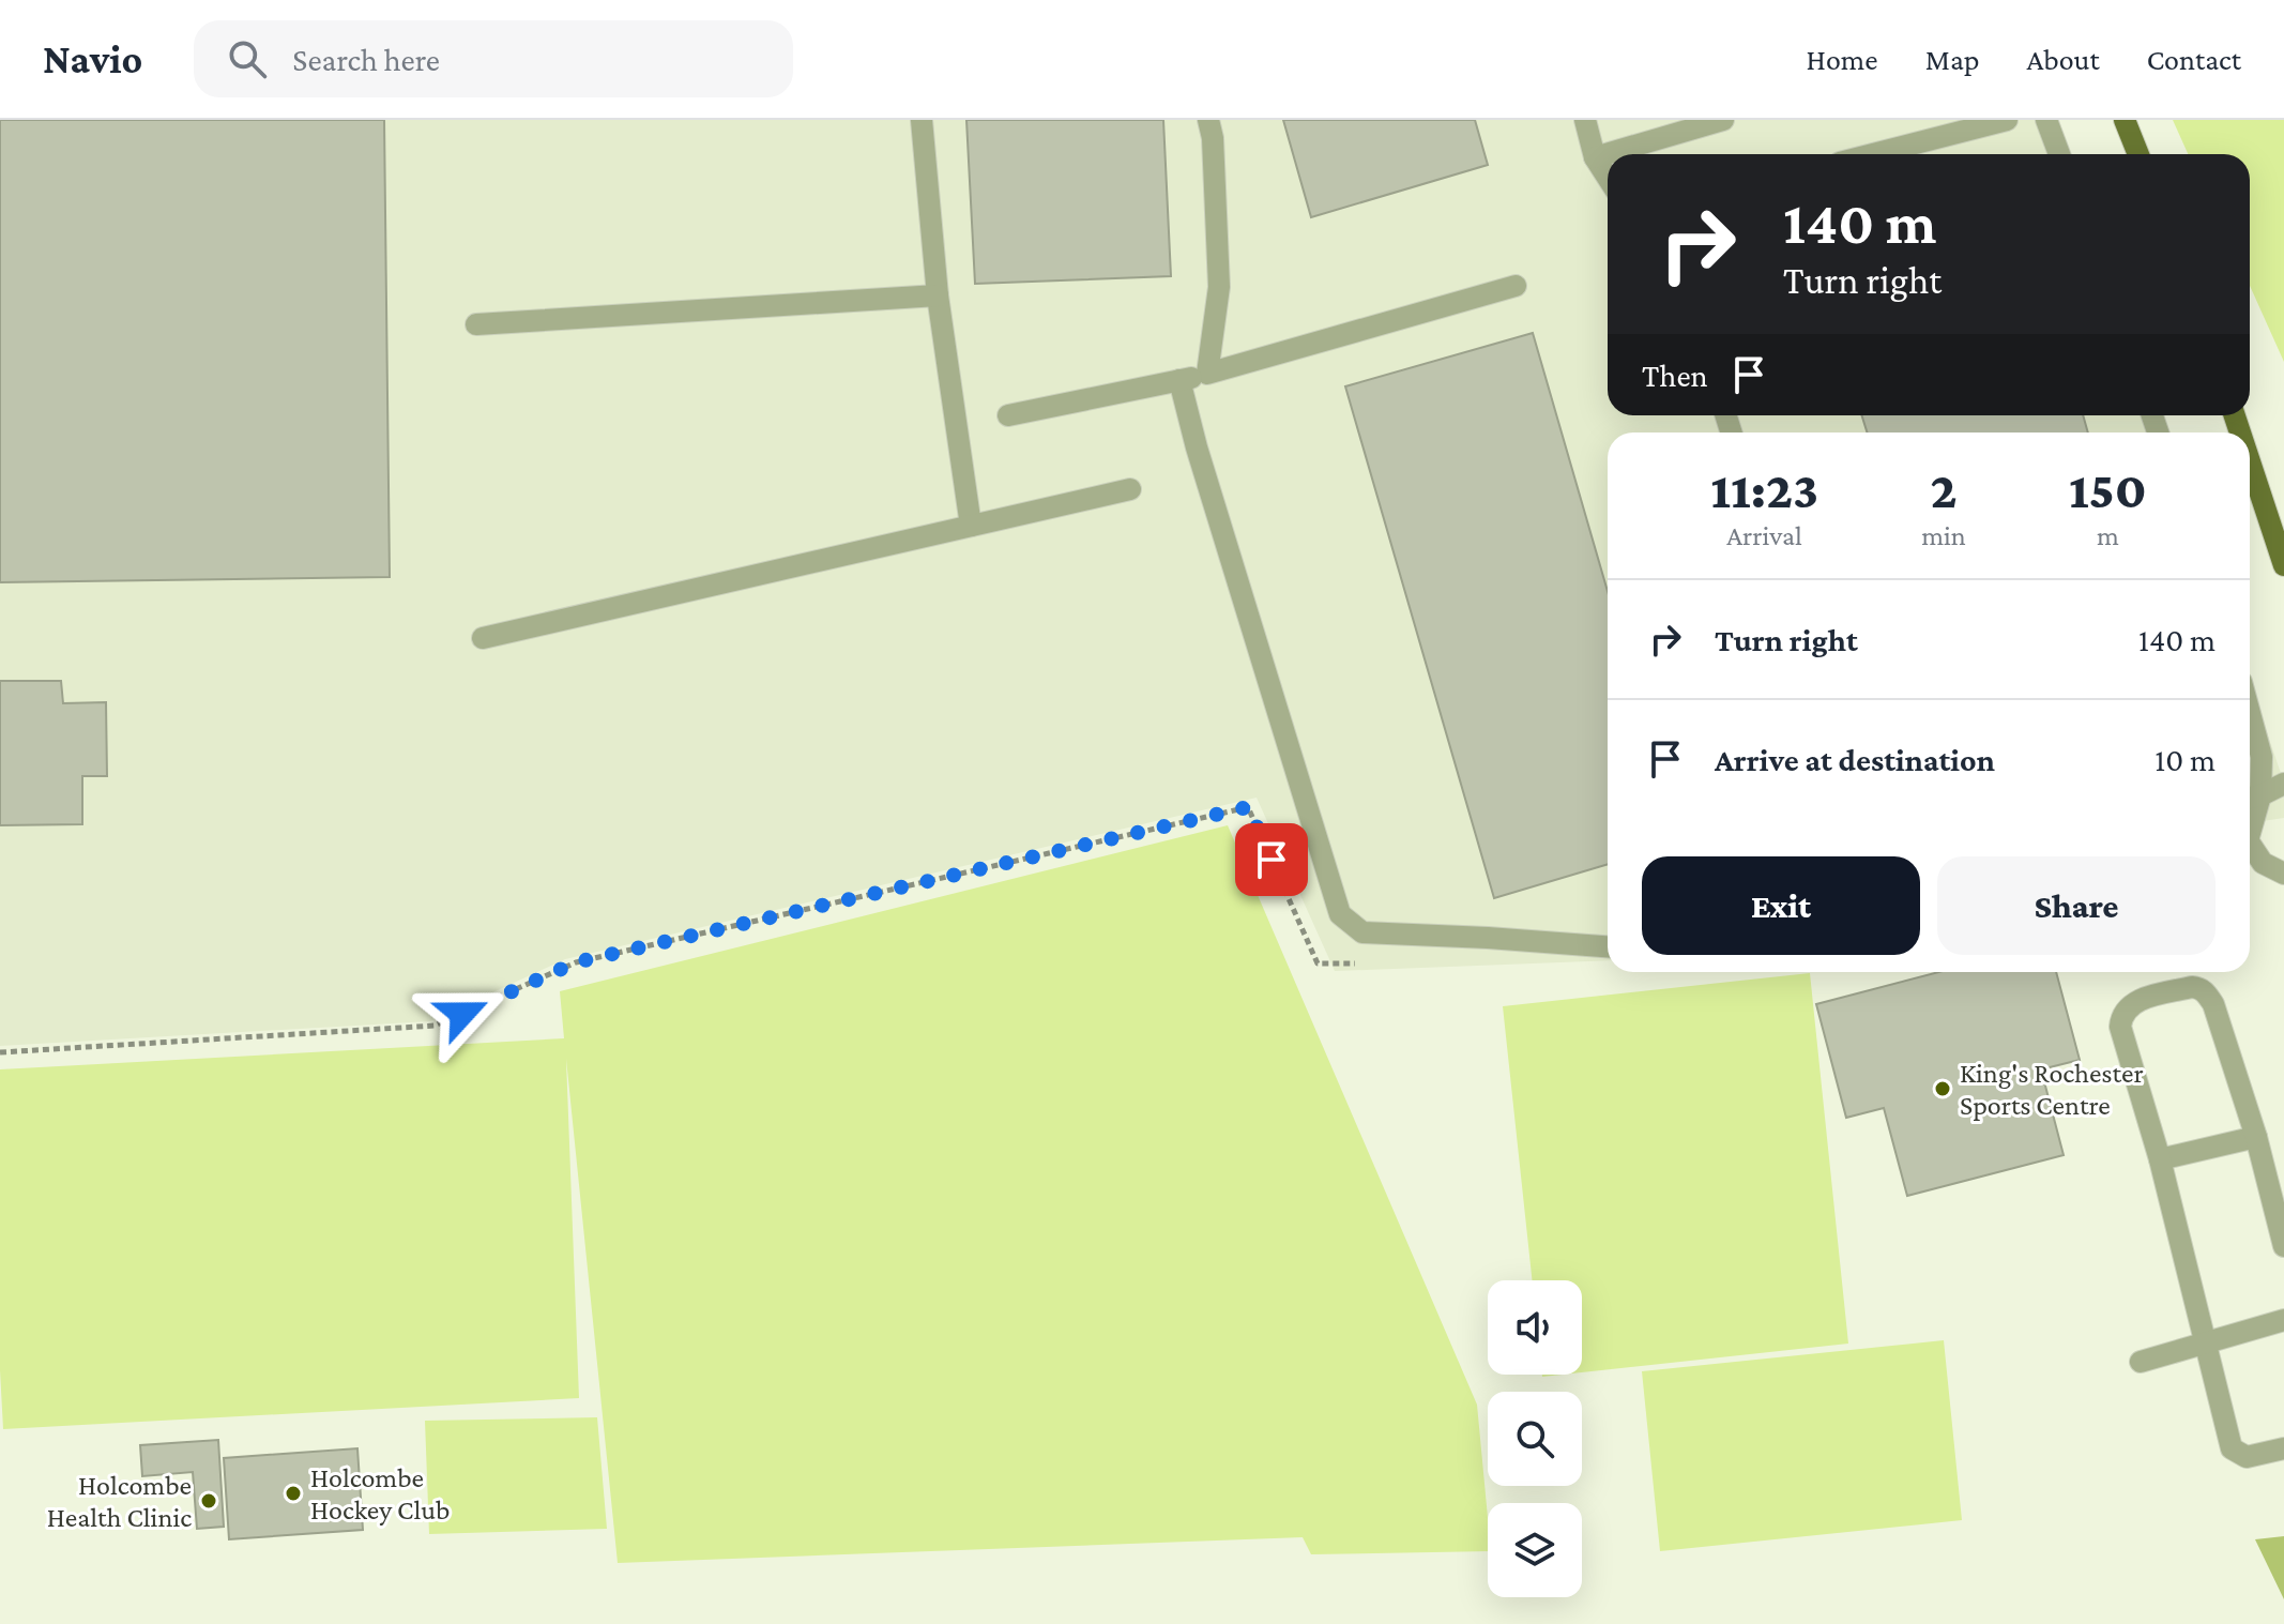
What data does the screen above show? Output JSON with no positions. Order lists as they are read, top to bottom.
{
  "places": ["King's Rochester Sports Centre", "Holcombe Hockey Club", "Holcombe Health Clinic"],
  "page": {
    "header": "Navio",
    "search": "Search here",
    "nav": [
      "Home",
      "Map",
      "About",
      "Contact"
    ],
    "turn": ["140 m", "Turn right"],
    "then": "Then",
    "eta": [
      "11:23",
      "Arrival",
      "2",
      "min",
      "150",
      "m"
    ],
    "list": [
      {
        "name": "Turn right",
        "value": "140 m"
      },
      {
        "name": "Arrive at destination",
        "value": "10 m"
      }
    ],
    "buttons": ["Exit", "Share"]
  }
}
